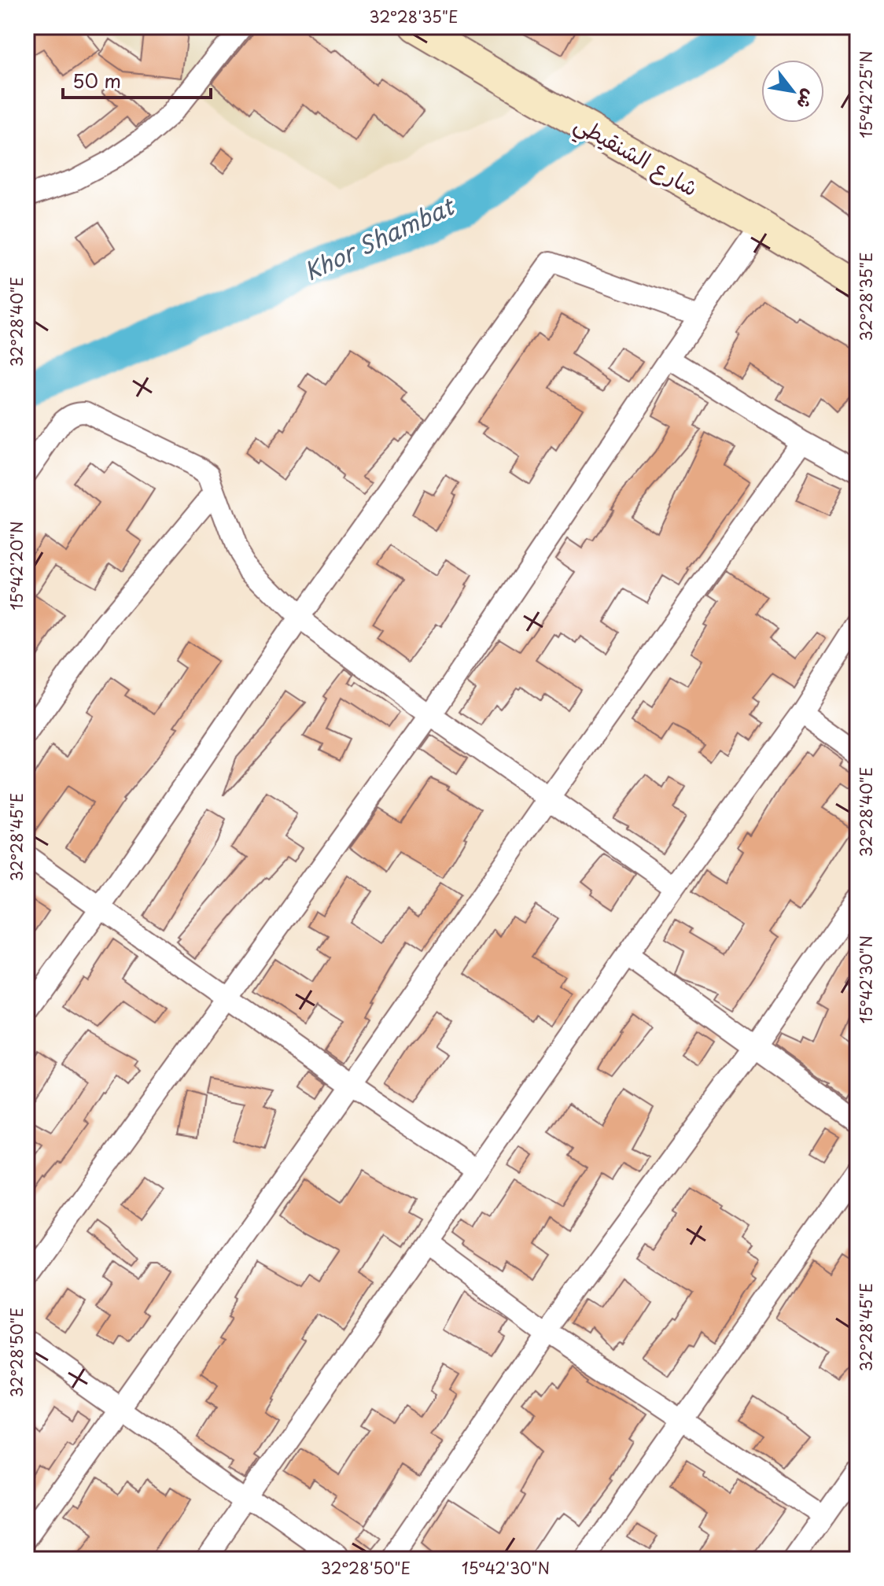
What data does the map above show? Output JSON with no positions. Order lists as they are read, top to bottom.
{
  "streets": {
    "street": ["شارع الشنقيطي"]
  },
  "water": ["Khor Shambat"],
  "scale_bar": "50 m",
  "north": "bottom right",
  "coordinates": [
    "32°28'35\"E",
    "15°42'25\"N",
    "32°28'40\"E",
    "15°42'20\"N",
    "32°28'45\"E",
    "15°42'30\"N",
    "32°28'50\"E"
  ]
}
